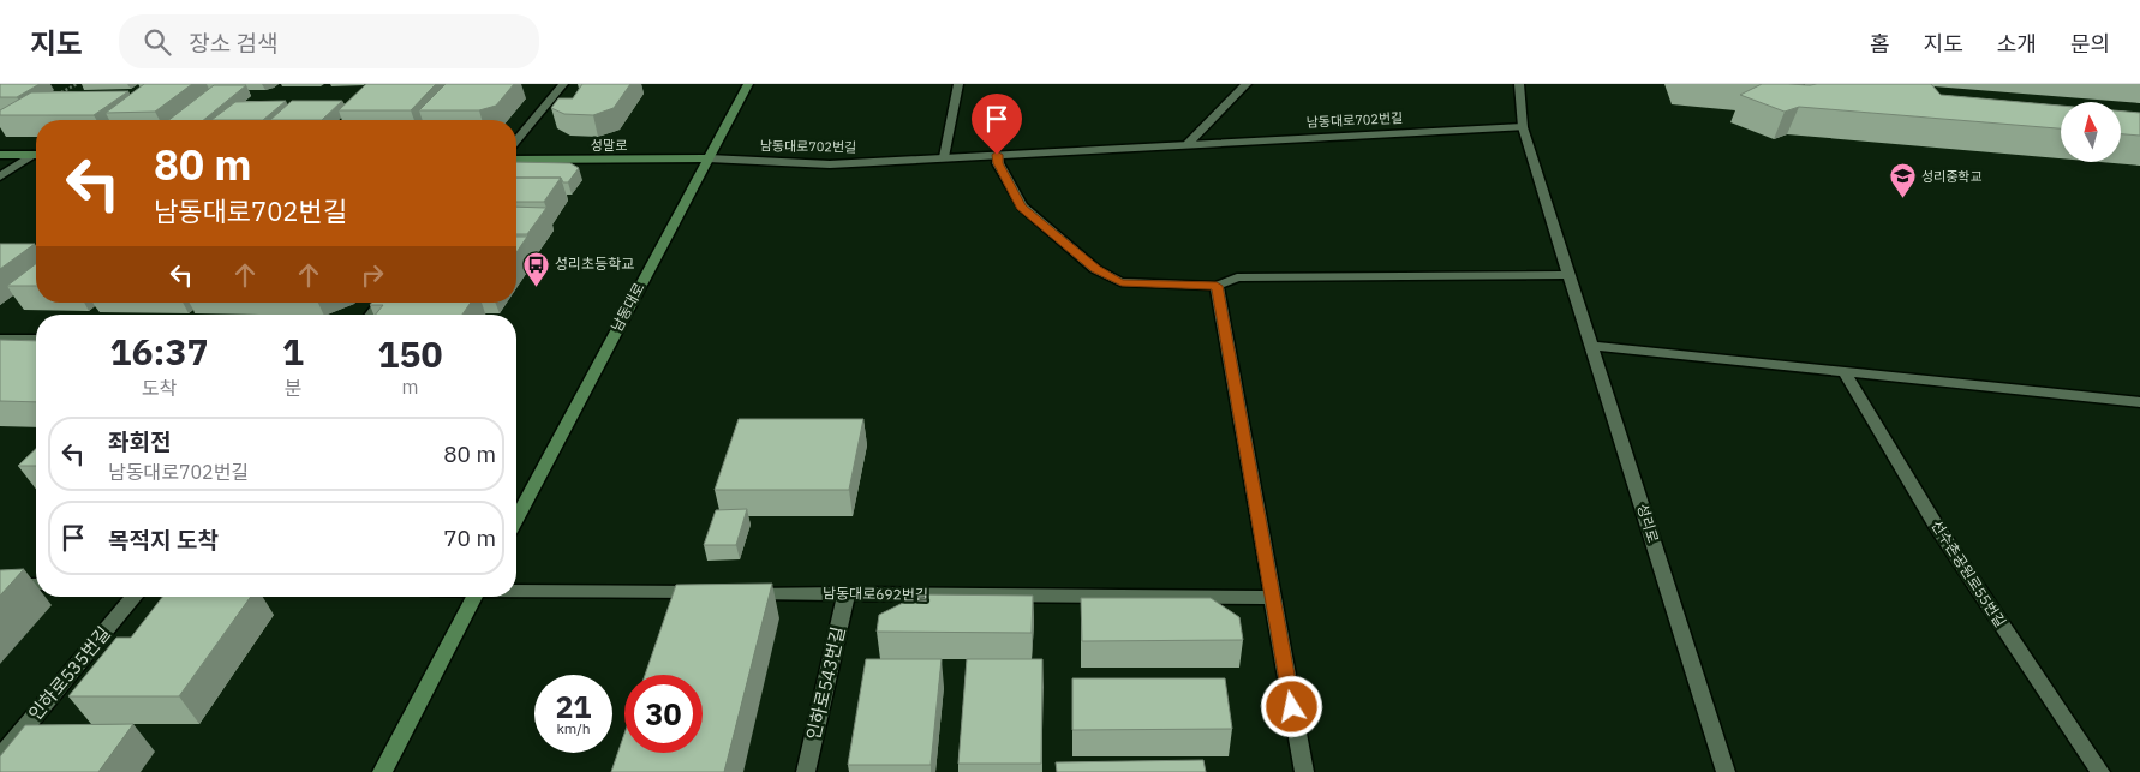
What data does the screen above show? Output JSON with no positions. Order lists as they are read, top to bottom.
{
  "streets": {
    "main road": ["성말로", "남동대로"],
    "street": [
      "남동대로702번길",
      "성리로",
      "선수촌공원로55번길",
      "남동대로692번길",
      "인하로535번길",
      "인하로543번길"
    ]
  },
  "crossings": [
    ["남동대로702번길", "성말로"],
    ["남동대로702번길", "남동대로"],
    ["남동대로702번길", "성리로"],
    ["성말로", "남동대로"],
    ["남동대로692번길", "인하로543번길"]
  ],
  "places": {
    "school or university": ["성리중학교"],
    "bus stop": ["성리초등학교"]
  },
  "north": "top",
  "page": {
    "header": "지도",
    "search": "장소 검색",
    "nav": [
      "홈",
      "지도",
      "소개",
      "문의"
    ],
    "turn": ["80 m", "남동대로702번길"],
    "eta": [
      "16:37",
      "도착",
      "1",
      "분",
      "150",
      "m"
    ],
    "list": [
      {
        "name": "좌회전",
        "note": "남동대로702번길",
        "value": "80 m"
      },
      {
        "name": "목적지 도착",
        "value": "70 m"
      }
    ],
    "speed": "21 km/h",
    "limit": "30"
  }
}
